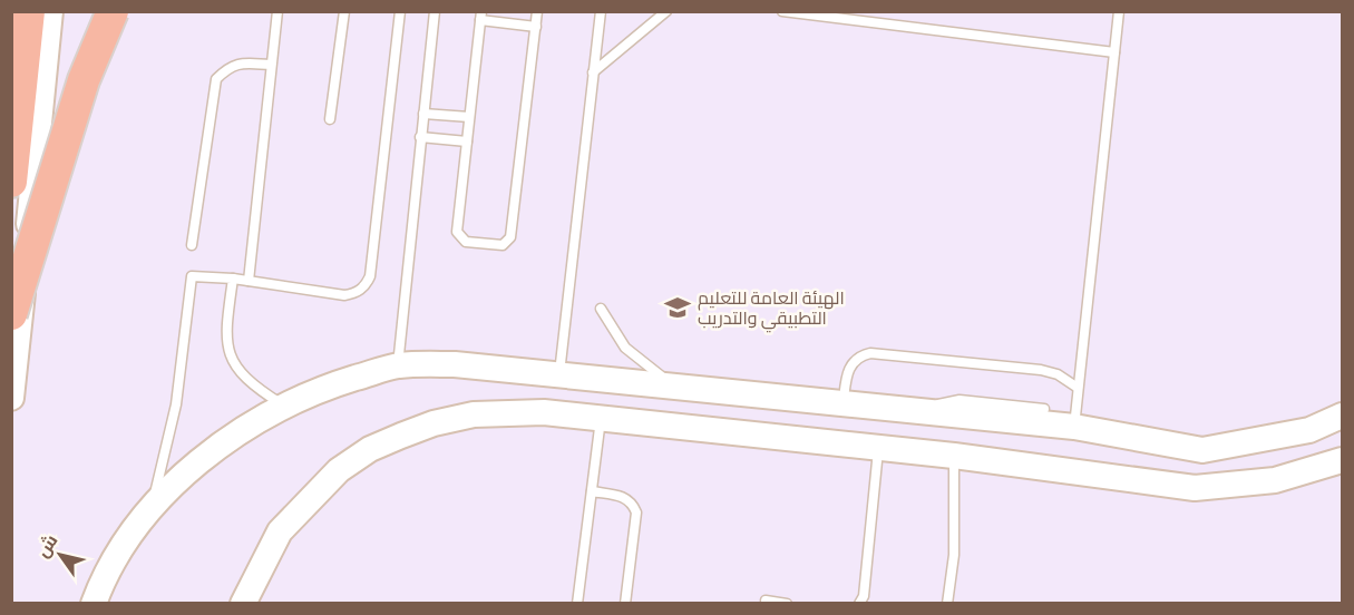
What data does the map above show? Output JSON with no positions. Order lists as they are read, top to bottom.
{
  "places": {
    "school or university": ["الهيئة العامة للتعليم التطبيقي والتدريب"]
  },
  "north": "top left"
}
